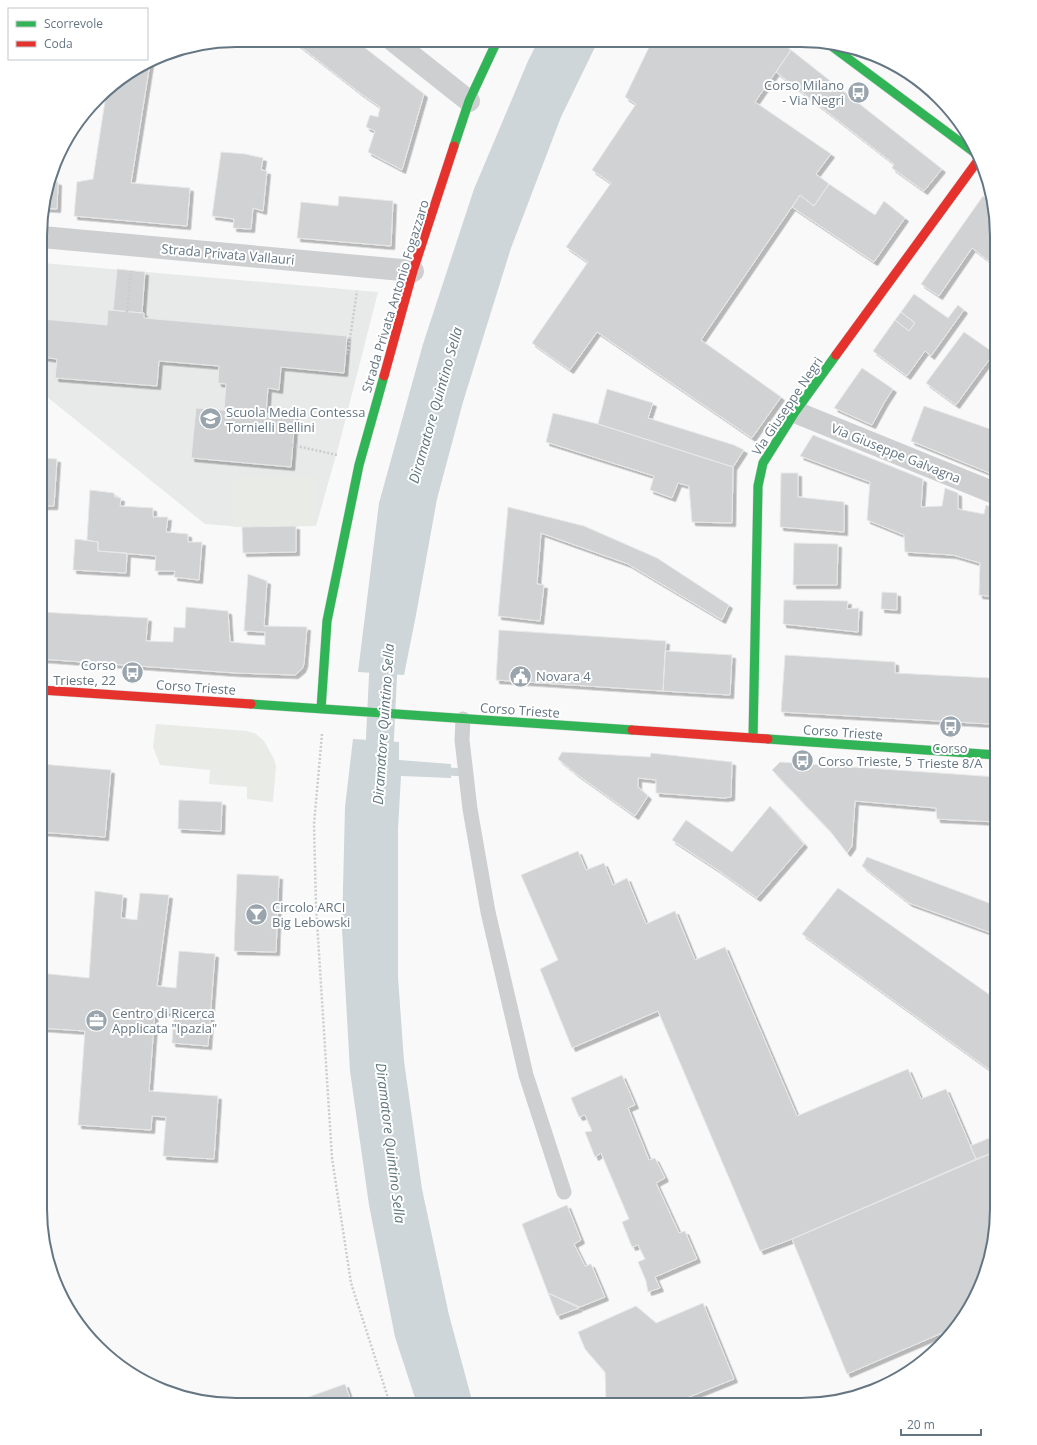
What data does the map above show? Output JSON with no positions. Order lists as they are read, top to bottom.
{
  "streets": {
    "street": [
      "Strada Privata Vallauri",
      "Strada Privata Antonio Fogazzaro",
      "Via Giuseppe Negri",
      "Via Giuseppe Galvagna",
      "Corso Trieste"
    ]
  },
  "crossings": [
    ["Strada Privata Vallauri", "Strada Privata Antonio Fogazzaro"],
    ["Strada Privata Antonio Fogazzaro", "Corso Trieste"],
    ["Via Giuseppe Negri", "Via Giuseppe Galvagna"],
    ["Via Giuseppe Negri", "Corso Trieste"]
  ],
  "water": ["Diramatore Quintino Sella"],
  "places": {
    "bus stop": [
      "Corso Milano - Via Negri",
      "Corso Trieste, 22",
      "Corso Trieste 8/A",
      "Corso Trieste, 5"
    ],
    "school or university": ["Scuola Media Contessa Tornielli Bellini"],
    "public building": ["Novara 4"],
    "bar": ["Circolo ARCI Big Lebowski"],
    "office": ["Centro di Ricerca Applicata \"Ipazia\""]
  },
  "legend": ["Scorrevole", "Coda"],
  "scale_bar": "20 m"
}
